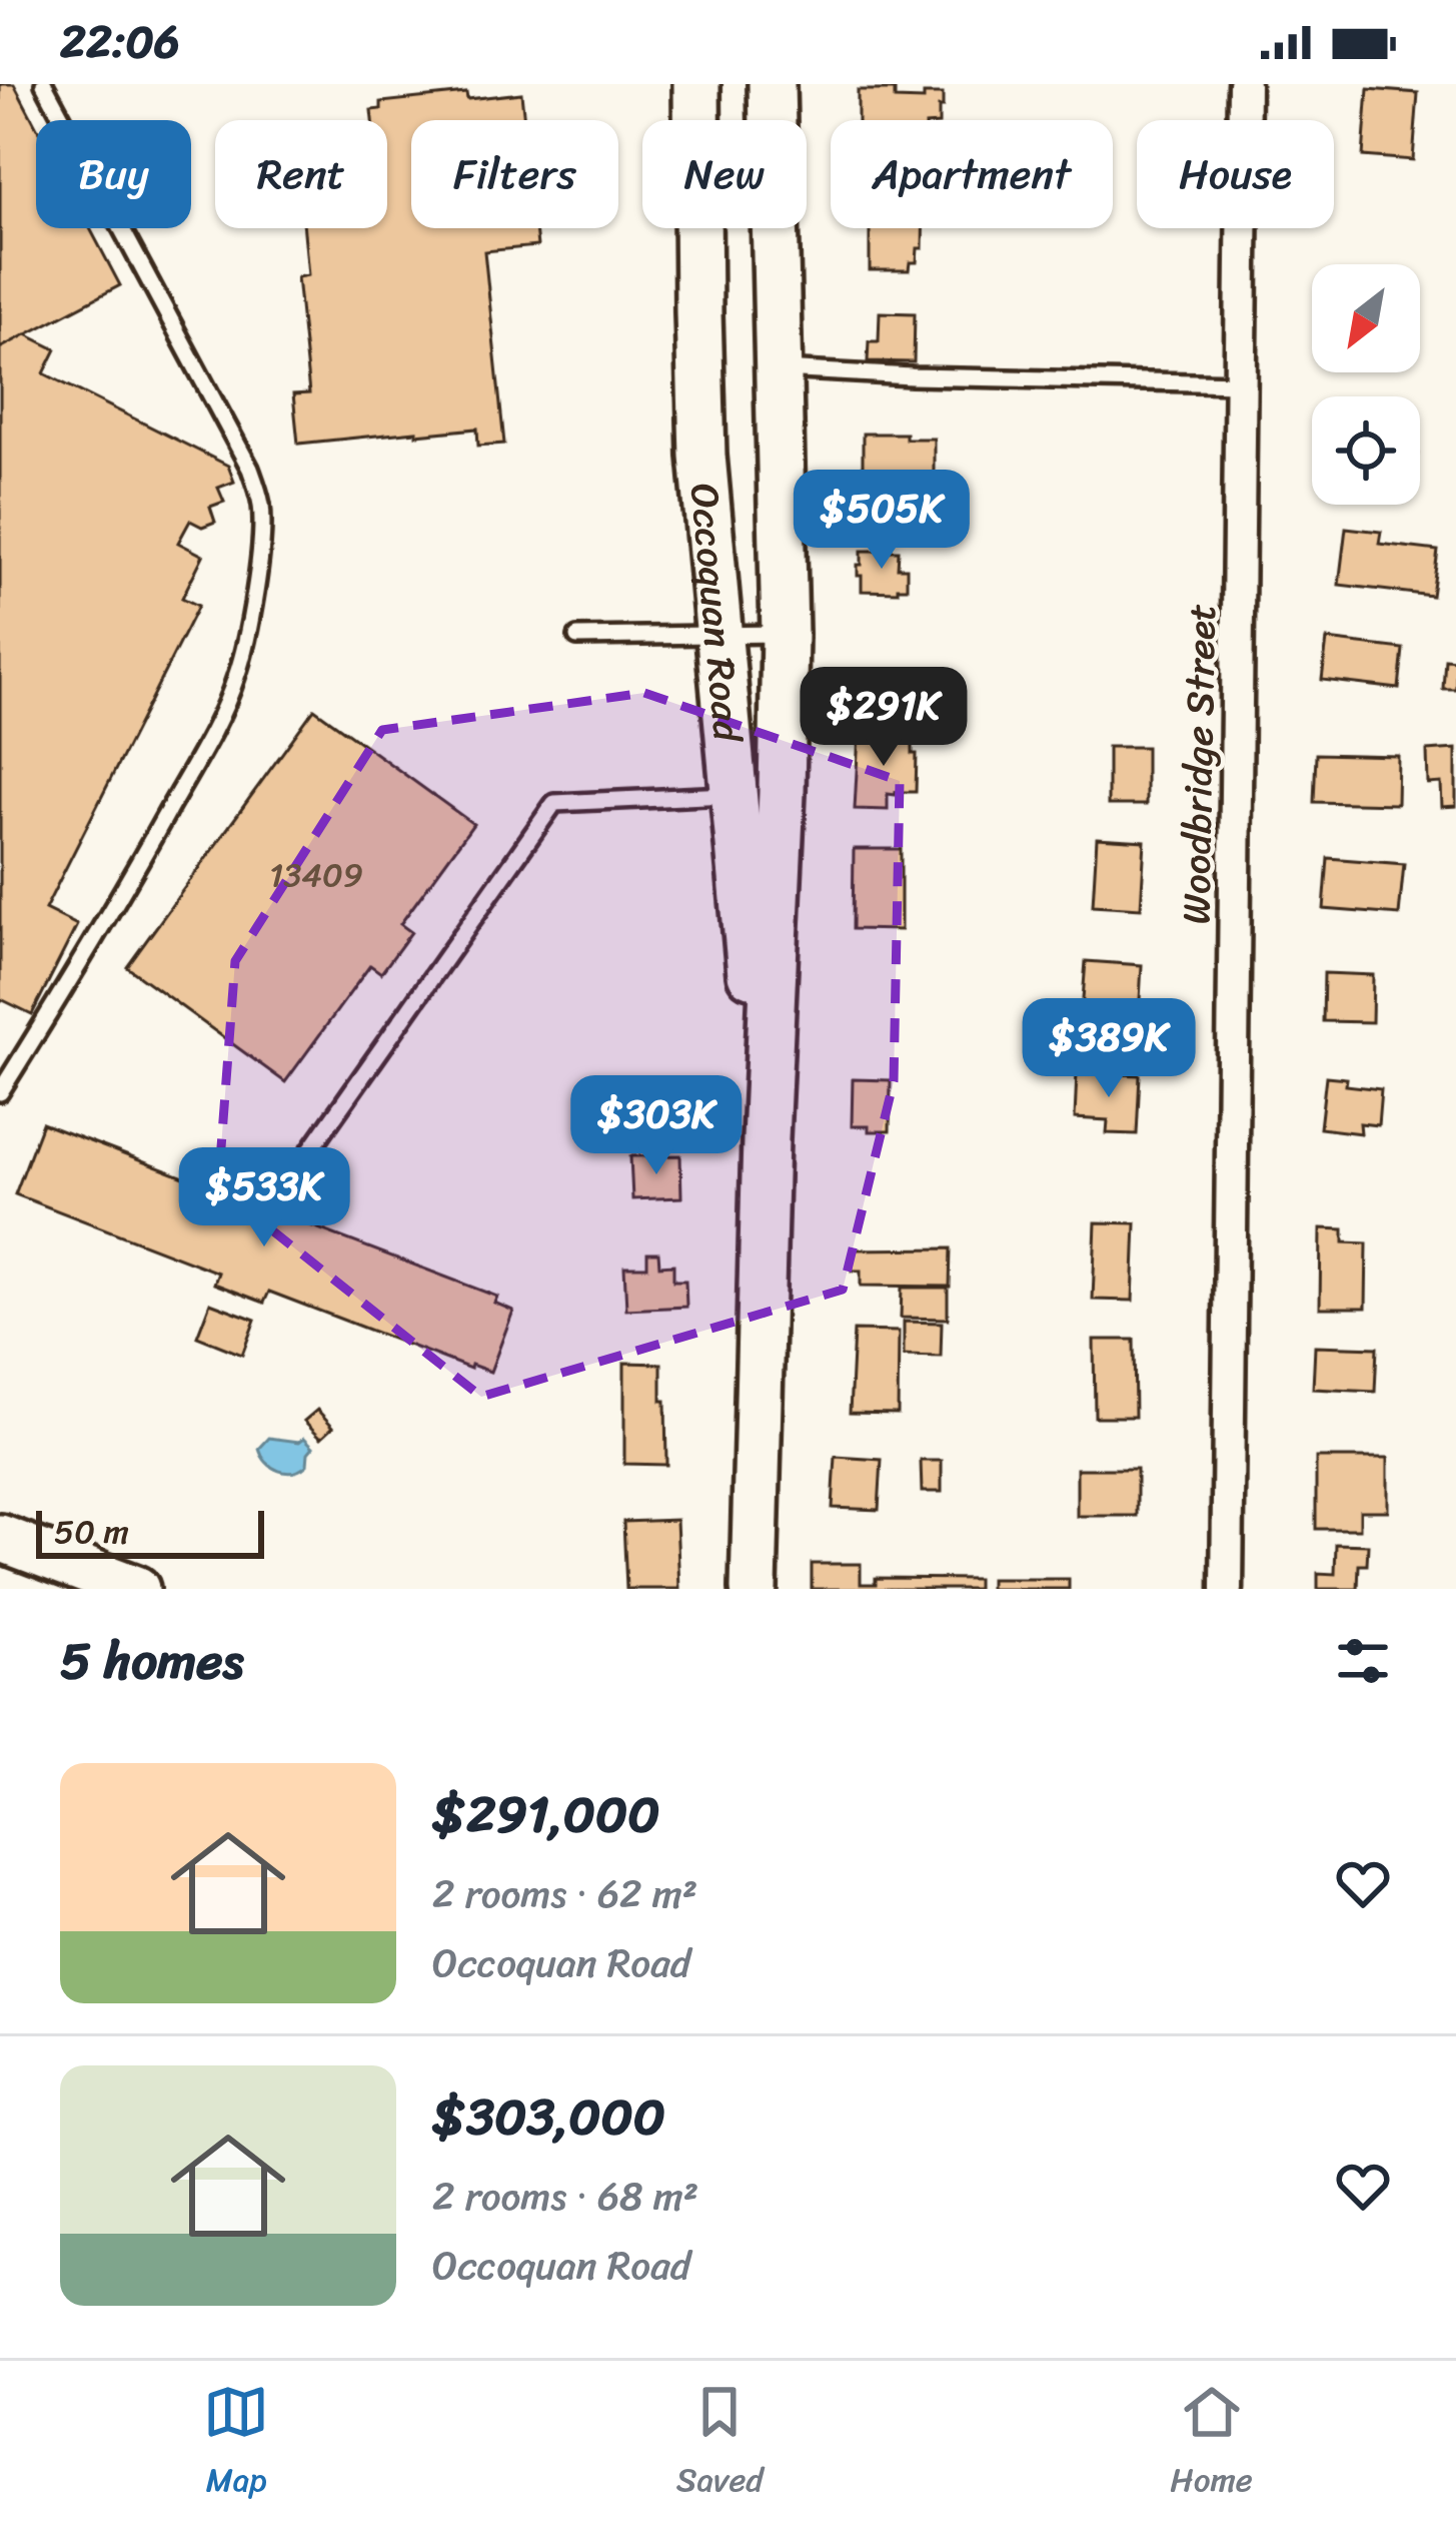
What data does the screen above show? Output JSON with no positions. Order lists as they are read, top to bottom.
{
  "streets": {
    "main road": ["Occoquan Road"],
    "street": ["Woodbridge Street"]
  },
  "house_numbers": ["13409"],
  "scale_bar": "50 m",
  "north": "bottom left",
  "page": {
    "status": "22:06",
    "chip": [
      "Buy",
      "Rent",
      "Filters",
      "New",
      "Apartment",
      "House"
    ],
    "price": [
      "$505K",
      "$291K",
      "$389K",
      "$303K",
      "$533K"
    ],
    "scale": "50 m",
    "heading": "5 homes",
    "list": [
      {
        "name": "$291,000",
        "note": "2 rooms · 62 m² · Occoquan Road"
      },
      {
        "name": "$303,000",
        "note": "2 rooms · 68 m² · Occoquan Road"
      }
    ],
    "tabs": ["Map", "Saved", "Home"]
  }
}
